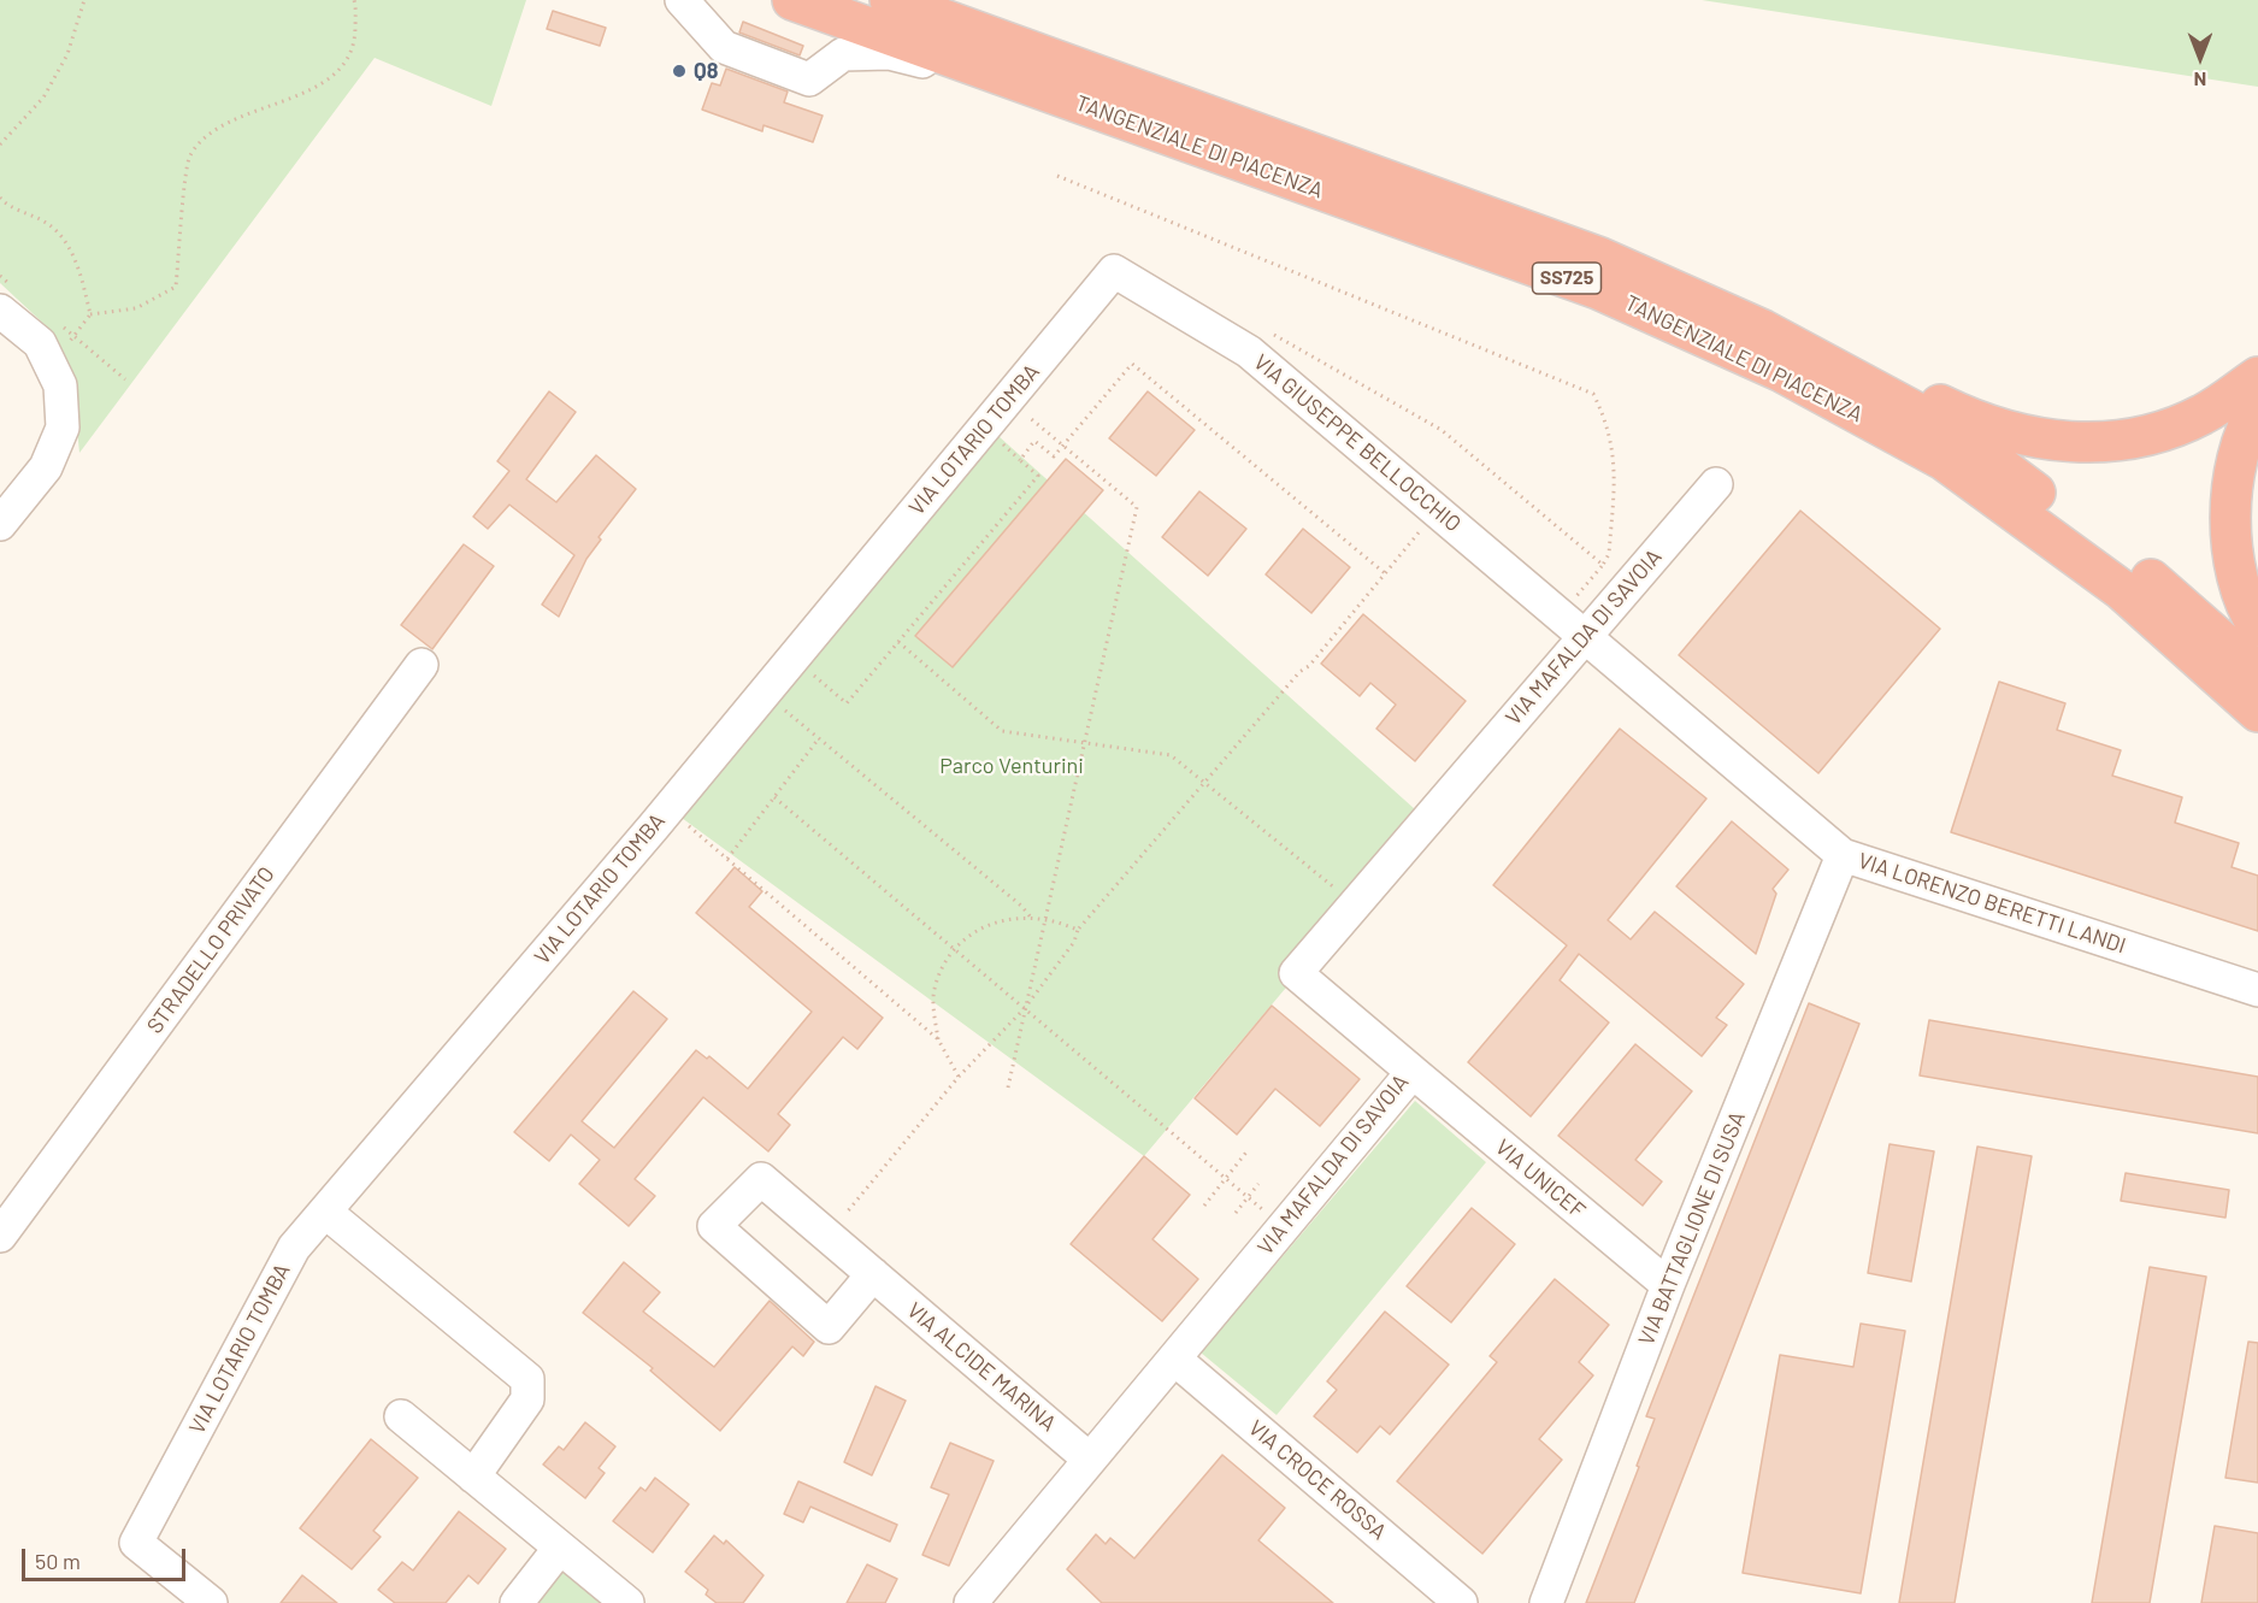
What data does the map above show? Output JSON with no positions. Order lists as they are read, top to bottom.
{
  "streets": {
    "highway": ["TANGENZIALE DI PIACENZA", "SS725"],
    "street": [
      "VIA LOTARIO TOMBA",
      "VIA GIUSEPPE BELLOCCHIO",
      "VIA MAFALDA DI SAVOIA",
      "VIA LORENZO BERETTI LANDI",
      "STRADELLO PRIVATO",
      "VIA UNICEF",
      "VIA BATTAGLIONE DI SUSA",
      "VIA ALCIDE MARINA",
      "VIA CROCE ROSSA"
    ]
  },
  "crossings": [
    ["VIA LOTARIO TOMBA", "VIA GIUSEPPE BELLOCCHIO"],
    ["VIA GIUSEPPE BELLOCCHIO", "VIA MAFALDA DI SAVOIA"],
    ["VIA GIUSEPPE BELLOCCHIO", "VIA LORENZO BERETTI LANDI"],
    ["VIA MAFALDA DI SAVOIA", "VIA LORENZO BERETTI LANDI"],
    ["VIA MAFALDA DI SAVOIA", "VIA UNICEF"],
    ["VIA MAFALDA DI SAVOIA", "VIA ALCIDE MARINA"],
    ["VIA MAFALDA DI SAVOIA", "VIA CROCE ROSSA"],
    ["VIA LORENZO BERETTI LANDI", "VIA BATTAGLIONE DI SUSA"],
    ["VIA UNICEF", "VIA BATTAGLIONE DI SUSA"]
  ],
  "parks": ["Parco Venturini"],
  "places": ["Q8"],
  "scale_bar": "50 m",
  "north": "bottom"
}
